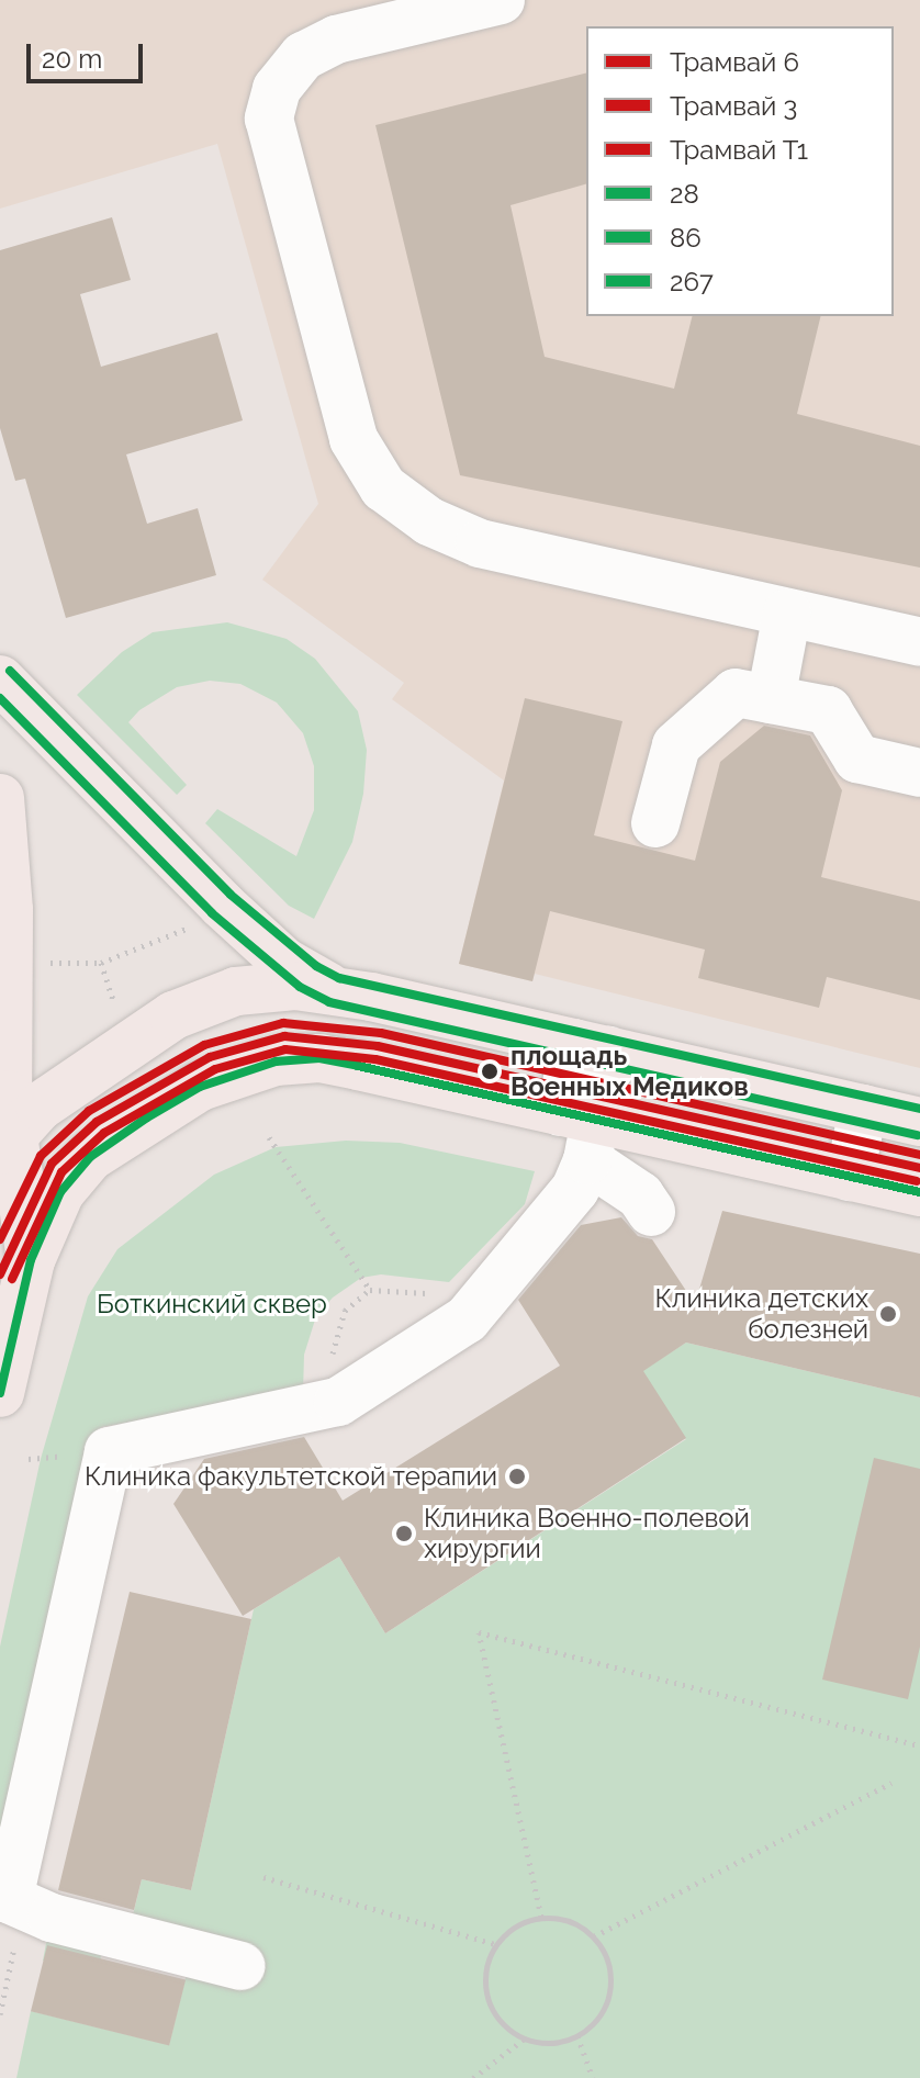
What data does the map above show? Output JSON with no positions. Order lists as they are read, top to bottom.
{
  "parks": ["Боткинский сквер"],
  "places": [
    "площадь Военных Медиков",
    "Клиника детских болезней",
    "Клиника факультетской терапии",
    "Клиника Военно-полевой хирургии"
  ],
  "lines": [
    "transit line 267",
    "transit line 86",
    "tram line Т1",
    "tram line 6",
    "tram line 3",
    "transit line 28"
  ],
  "legend": [
    "Трамвай 6",
    "Трамвай 3",
    "Трамвай Т1",
    "28",
    "86",
    "267"
  ],
  "scale_bar": "20 m"
}
